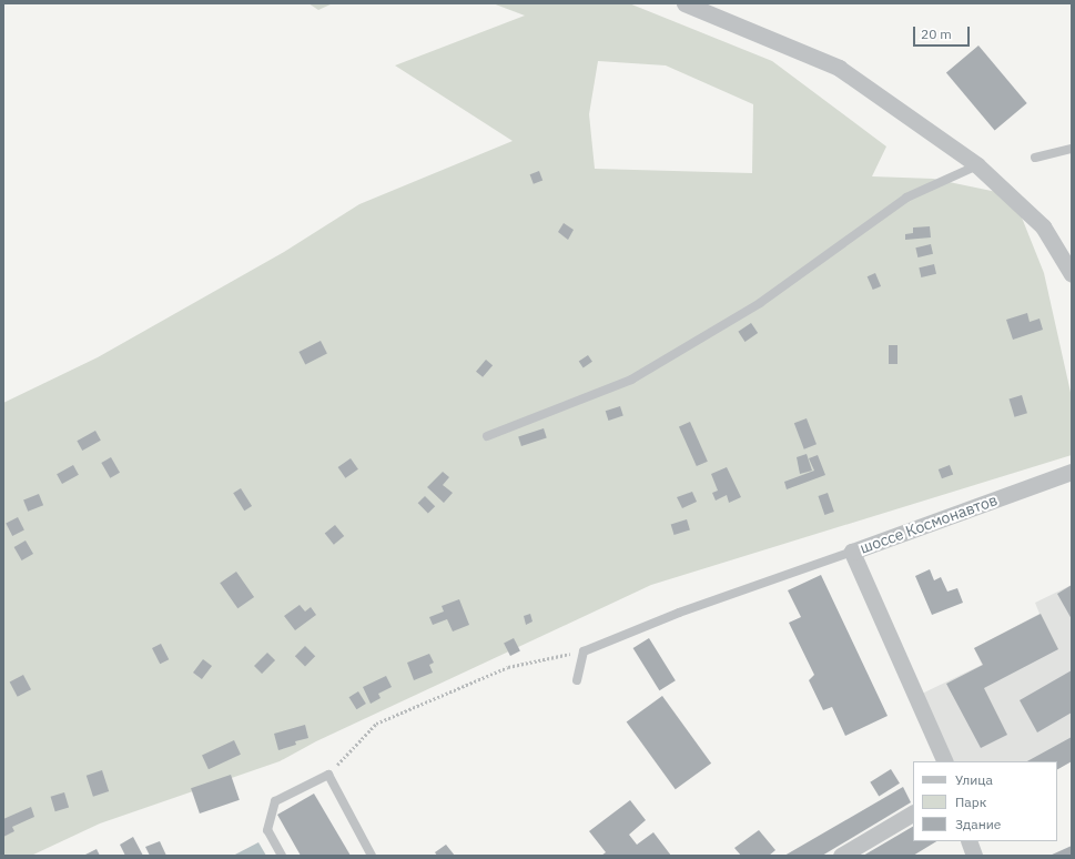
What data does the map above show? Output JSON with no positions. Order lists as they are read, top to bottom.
{
  "streets": {
    "street": ["шоссе Космонавтов"]
  },
  "legend": ["Улица", "Парк", "Здание"],
  "scale_bar": "20 m"
}
